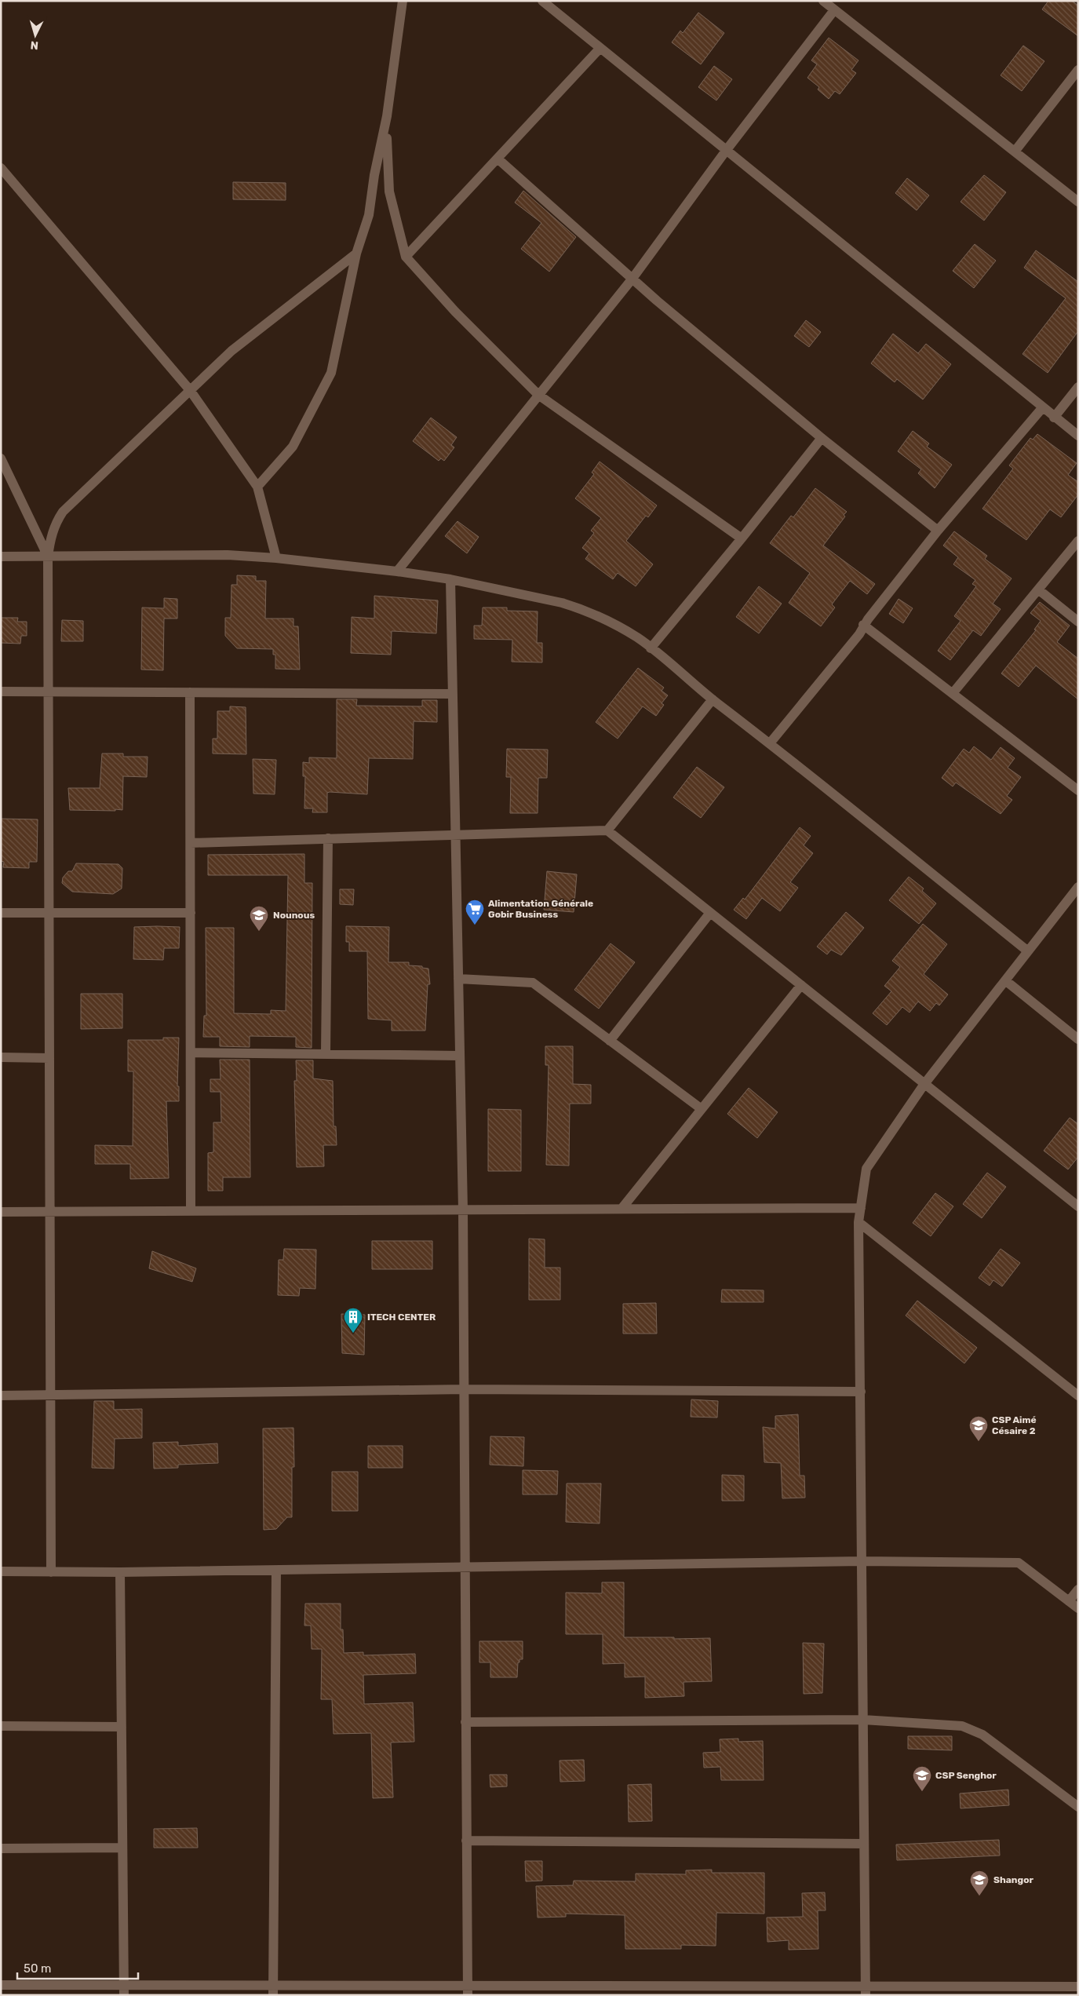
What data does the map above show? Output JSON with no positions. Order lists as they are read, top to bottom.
{
  "places": {
    "supermarket": ["Alimentation Générale Gobir Business"],
    "school or university": [
      "Nounous",
      "CSP Aimé Césaire 2",
      "CSP Senghor",
      "Shangor"
    ],
    "building": ["ITECH CENTER"]
  },
  "scale_bar": "50 m",
  "north": "bottom"
}
